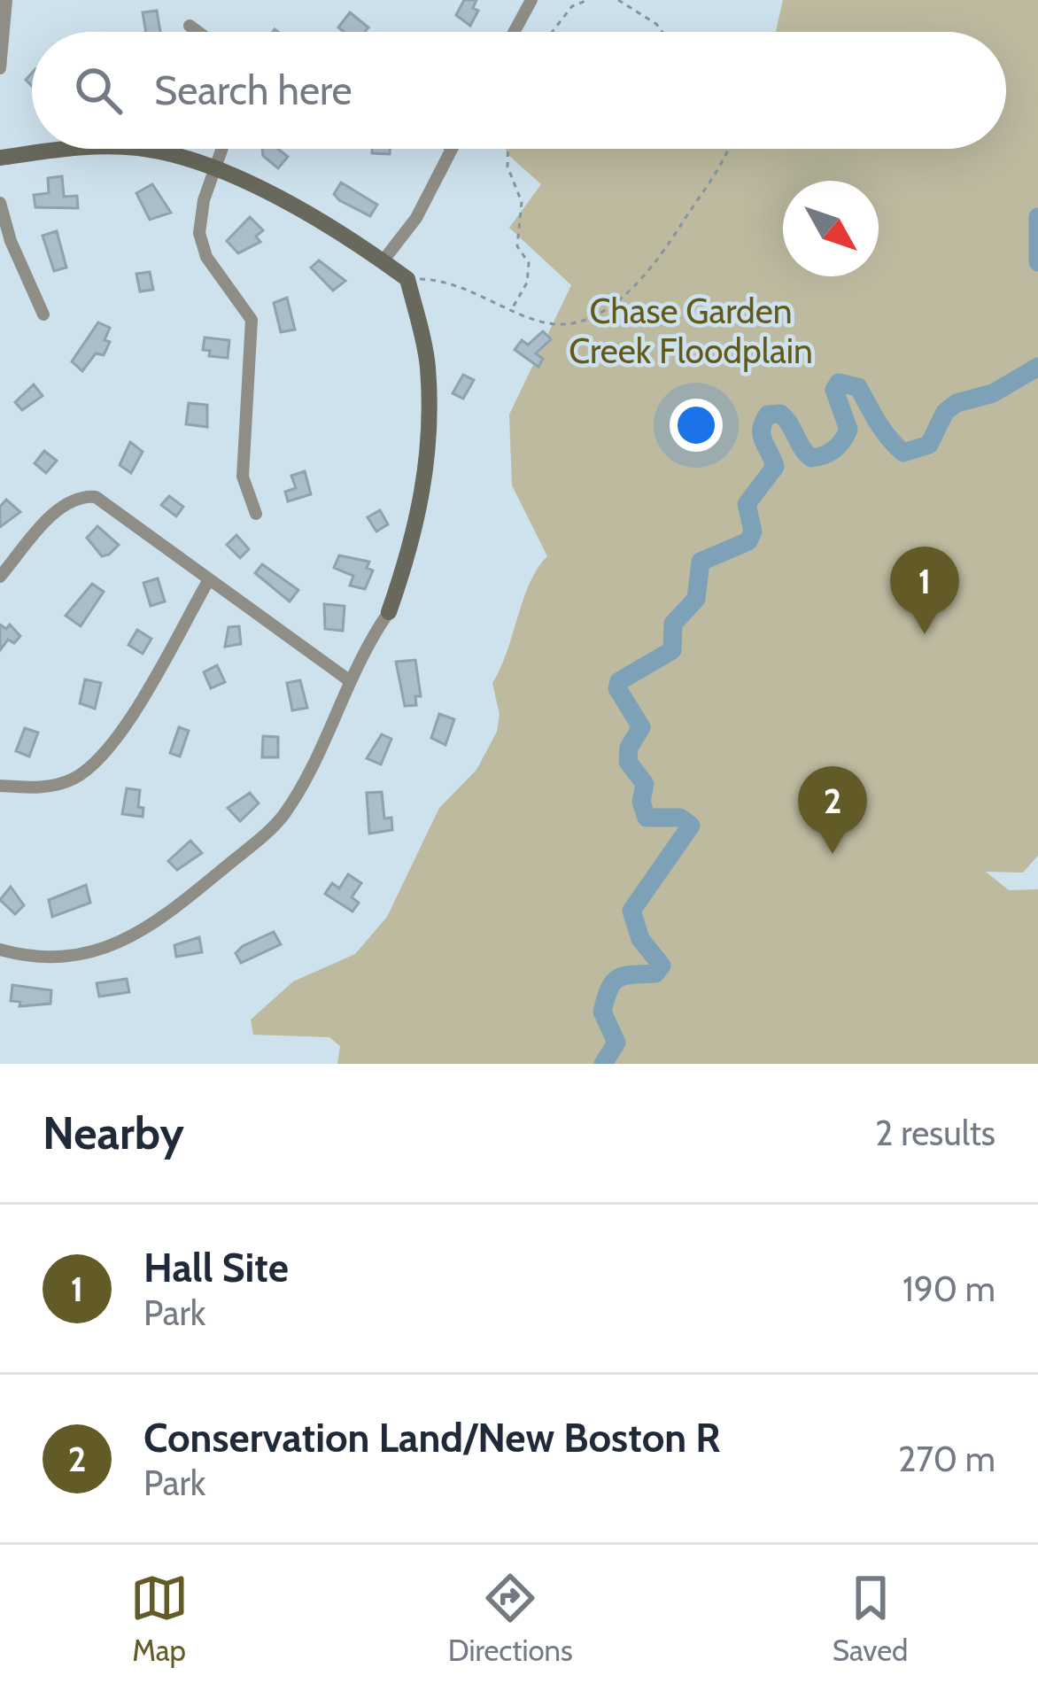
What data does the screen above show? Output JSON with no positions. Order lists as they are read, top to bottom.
{
  "parks": ["Chase Garden Creek Floodplain"],
  "north": "bottom right",
  "page": {
    "search": "Search here",
    "pins": ["1", "2"],
    "heading": ["Nearby", "2 results"],
    "list": [
      {
        "mark": "1",
        "name": "Hall Site",
        "note": "Park",
        "value": "190 m"
      },
      {
        "mark": "2",
        "name": "Conservation Land/New Boston R",
        "note": "Park",
        "value": "270 m"
      }
    ],
    "nav": ["Map", "Directions", "Saved"]
  }
}
